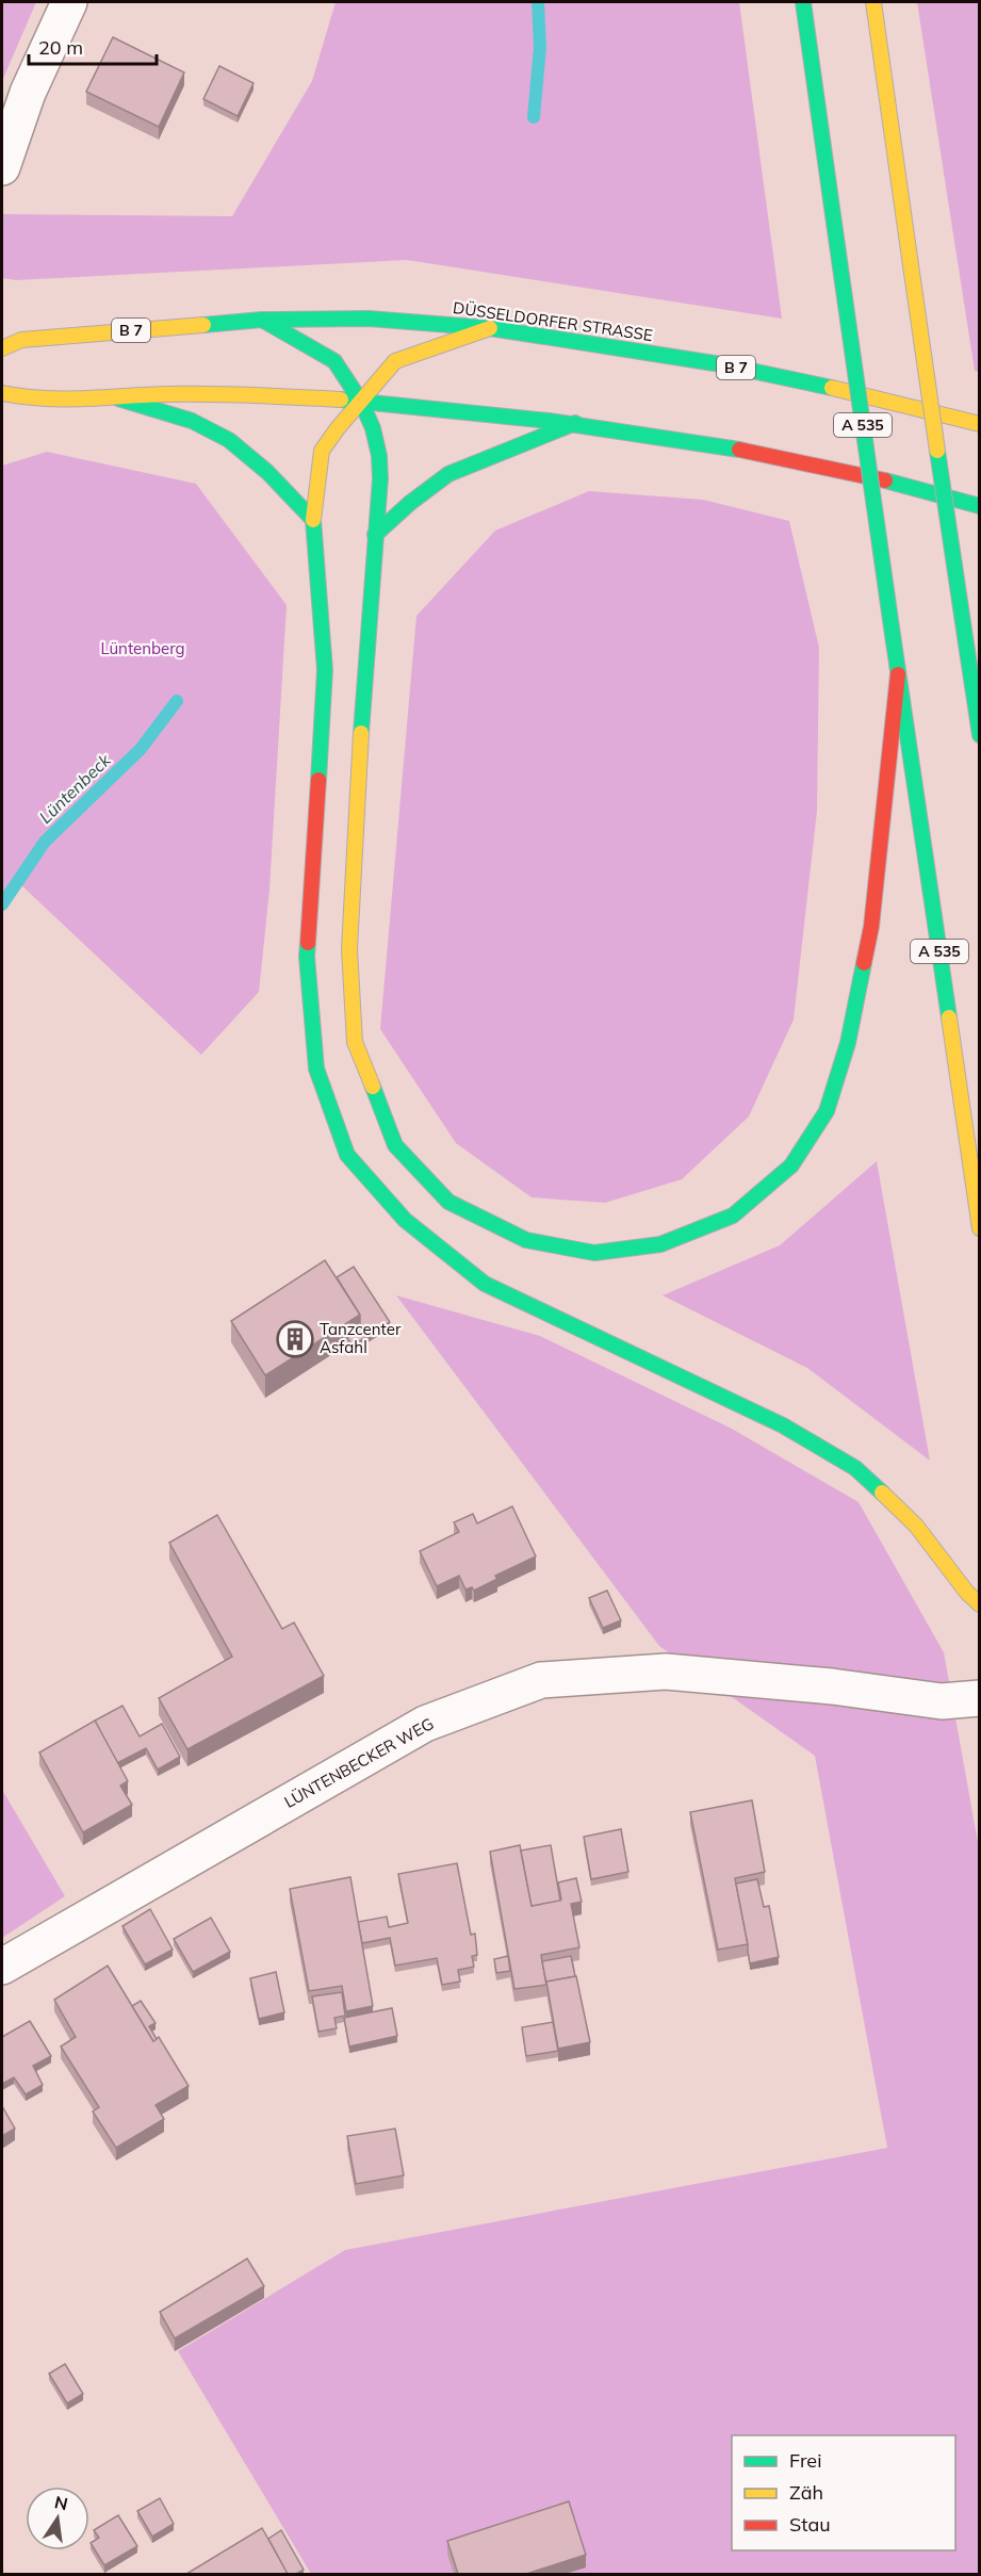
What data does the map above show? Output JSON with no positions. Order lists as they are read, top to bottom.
{
  "streets": {
    "main road": ["DÜSSELDORFER STRASSE", "B 7", "A 535"],
    "street": ["LÜNTENBECKER WEG"]
  },
  "water": ["Lüntenbeck"],
  "parks": ["Lüntenberg"],
  "places": {
    "building": ["Tanzcenter Asfahl"]
  },
  "legend": ["Frei", "Zäh", "Stau"],
  "scale_bar": "20 m",
  "north": "top"
}
